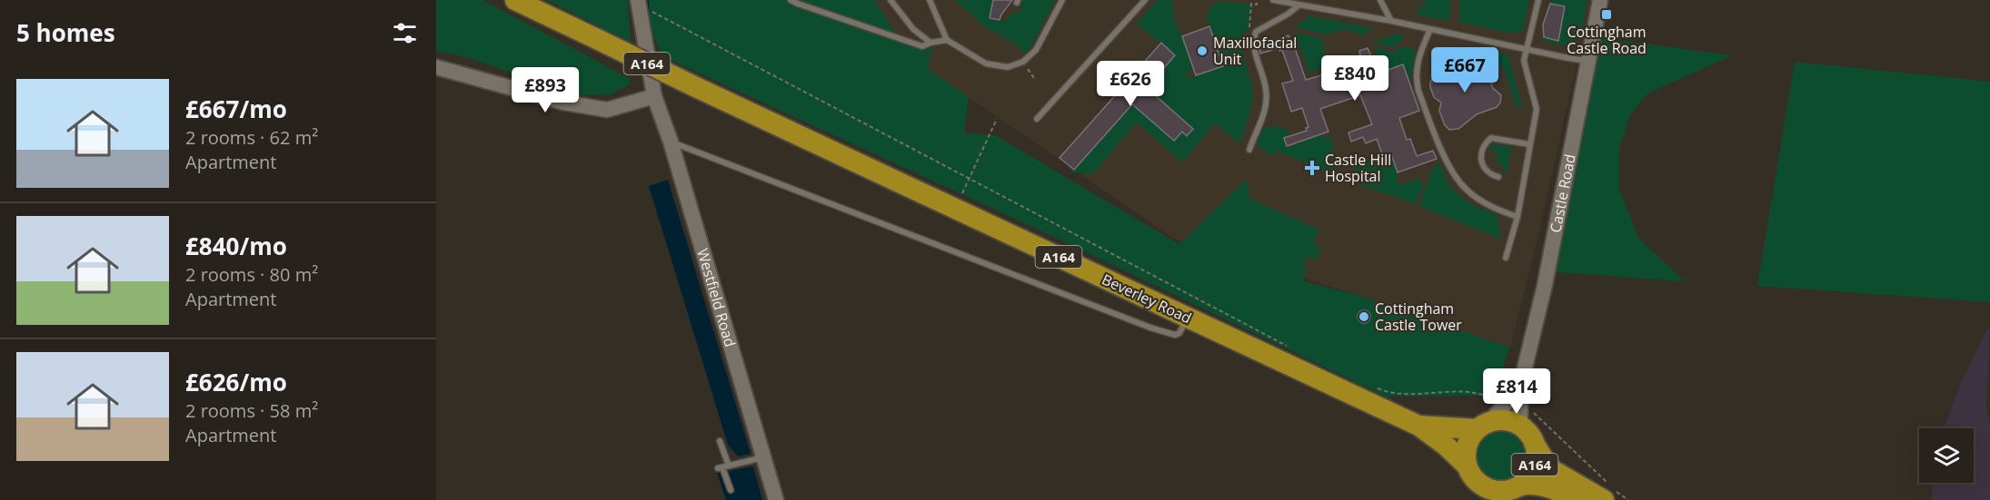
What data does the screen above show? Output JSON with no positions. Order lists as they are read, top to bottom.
{
  "streets": {
    "highway": ["A164", "Beverley Road"],
    "street": ["Castle Road", "Westfield Road"]
  },
  "crossings": [
    ["A164", "Castle Road"],
    ["A164", "Beverley Road"],
    ["Castle Road", "Beverley Road"]
  ],
  "places": {
    "transit": ["Cottingham Castle Road"],
    "other": ["Maxillofacial Unit", "Cottingham Castle Tower"],
    "health": ["Castle Hill Hospital"]
  },
  "page": {
    "heading": "5 homes",
    "price": [
      "£667",
      "£840",
      "£626",
      "£893",
      "£814"
    ],
    "list": [
      {
        "name": "£667/mo",
        "note": "2 rooms · 62 m² · Apartment"
      },
      {
        "name": "£840/mo",
        "note": "2 rooms · 80 m² · Apartment"
      },
      {
        "name": "£626/mo",
        "note": "2 rooms · 58 m² · Apartment"
      }
    ]
  }
}
